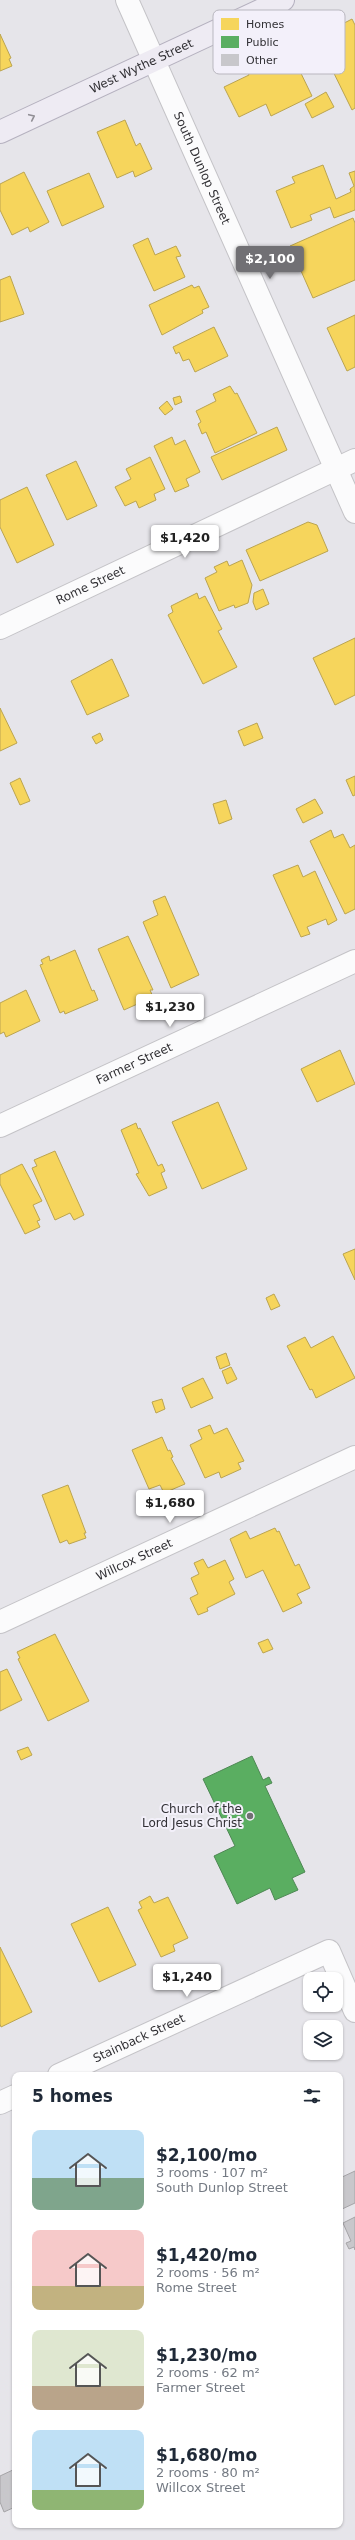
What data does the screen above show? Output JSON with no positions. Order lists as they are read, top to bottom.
{
  "streets": {
    "main road": ["West Wythe Street"],
    "street": [
      "South Dunlop Street",
      "Rome Street",
      "Farmer Street",
      "Willcox Street",
      "Stainback Street"
    ]
  },
  "crossings": [
    ["West Wythe Street", "South Dunlop Street"],
    ["South Dunlop Street", "Rome Street"]
  ],
  "one_way": ["West Wythe Street"],
  "places": ["Church of the Lord Jesus Christ"],
  "legend": ["Homes", "Public", "Other"],
  "page": {
    "price": [
      "$2,100",
      "$1,420",
      "$1,230",
      "$1,680",
      "$1,240"
    ],
    "heading": "5 homes",
    "list": [
      {
        "name": "$2,100/mo",
        "note": "3 rooms · 107 m² · South Dunlop Street"
      },
      {
        "name": "$1,420/mo",
        "note": "2 rooms · 56 m² · Rome Street"
      },
      {
        "name": "$1,230/mo",
        "note": "2 rooms · 62 m² · Farmer Street"
      },
      {
        "name": "$1,680/mo",
        "note": "2 rooms · 80 m² · Willcox Street"
      }
    ]
  }
}
